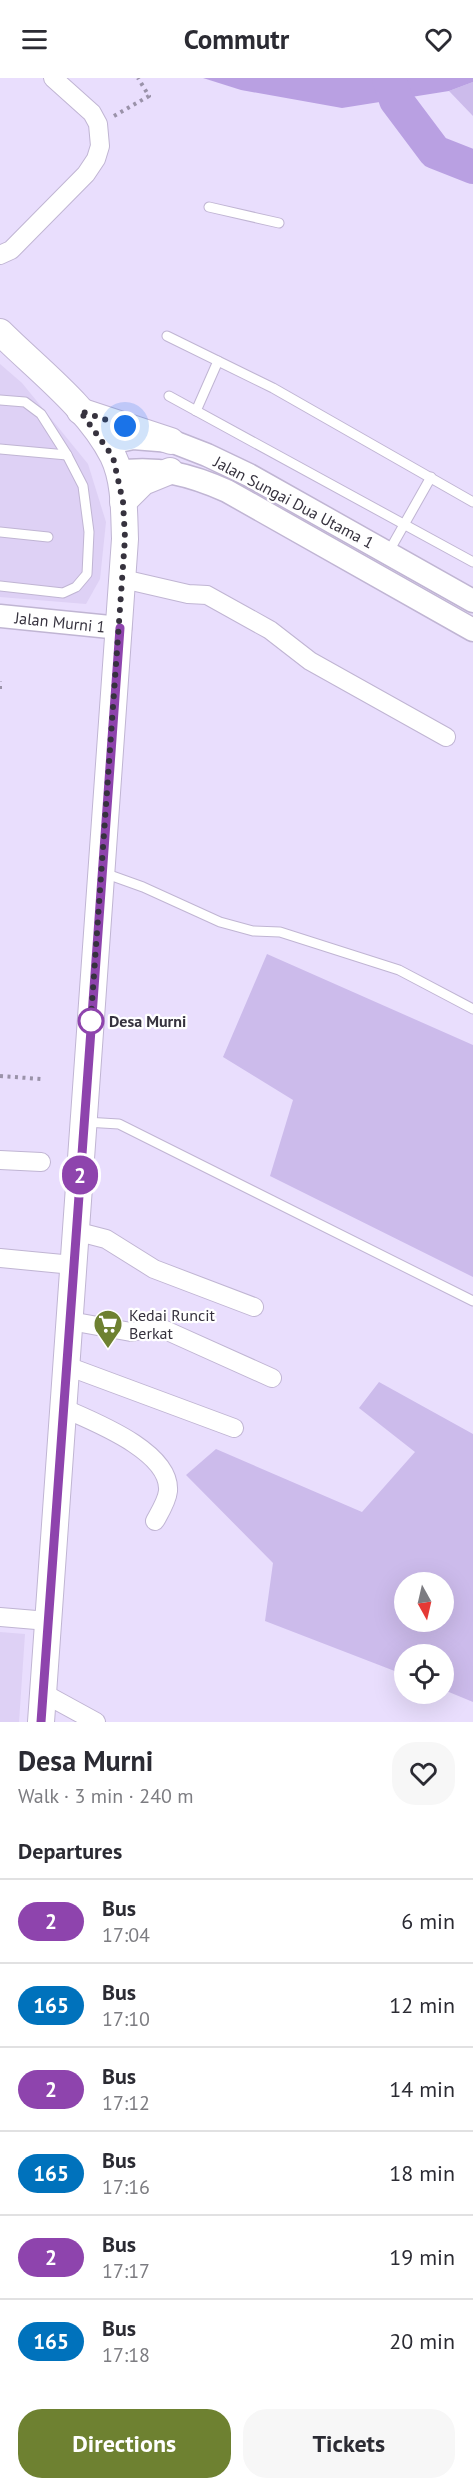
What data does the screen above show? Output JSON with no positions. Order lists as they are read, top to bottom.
{
  "streets": {
    "street": ["Jalan Sungai Dua Utama 1", "Jalan Murni 1"]
  },
  "places": {
    "other": ["Desa Murni"],
    "supermarket": ["Kedai Runcit Berkat"]
  },
  "lines": ["bus line 2"],
  "north": "bottom",
  "page": {
    "header": "Commutr",
    "on_map": "2",
    "heading": [
      ["Desa Murni", "Walk · 3 min · 240 m"],
      "Departures"
    ],
    "list": [
      {
        "mark": "2",
        "name": "Bus",
        "note": "17:04",
        "value": "6 min"
      },
      {
        "mark": "165",
        "name": "Bus",
        "note": "17:10",
        "value": "12 min"
      },
      {
        "mark": "2",
        "name": "Bus",
        "note": "17:12",
        "value": "14 min"
      },
      {
        "mark": "165",
        "name": "Bus",
        "note": "17:16",
        "value": "18 min"
      },
      {
        "mark": "2",
        "name": "Bus",
        "note": "17:17",
        "value": "19 min"
      },
      {
        "mark": "165",
        "name": "Bus",
        "note": "17:18",
        "value": "20 min"
      }
    ],
    "buttons": ["Directions", "Tickets"]
  }
}
